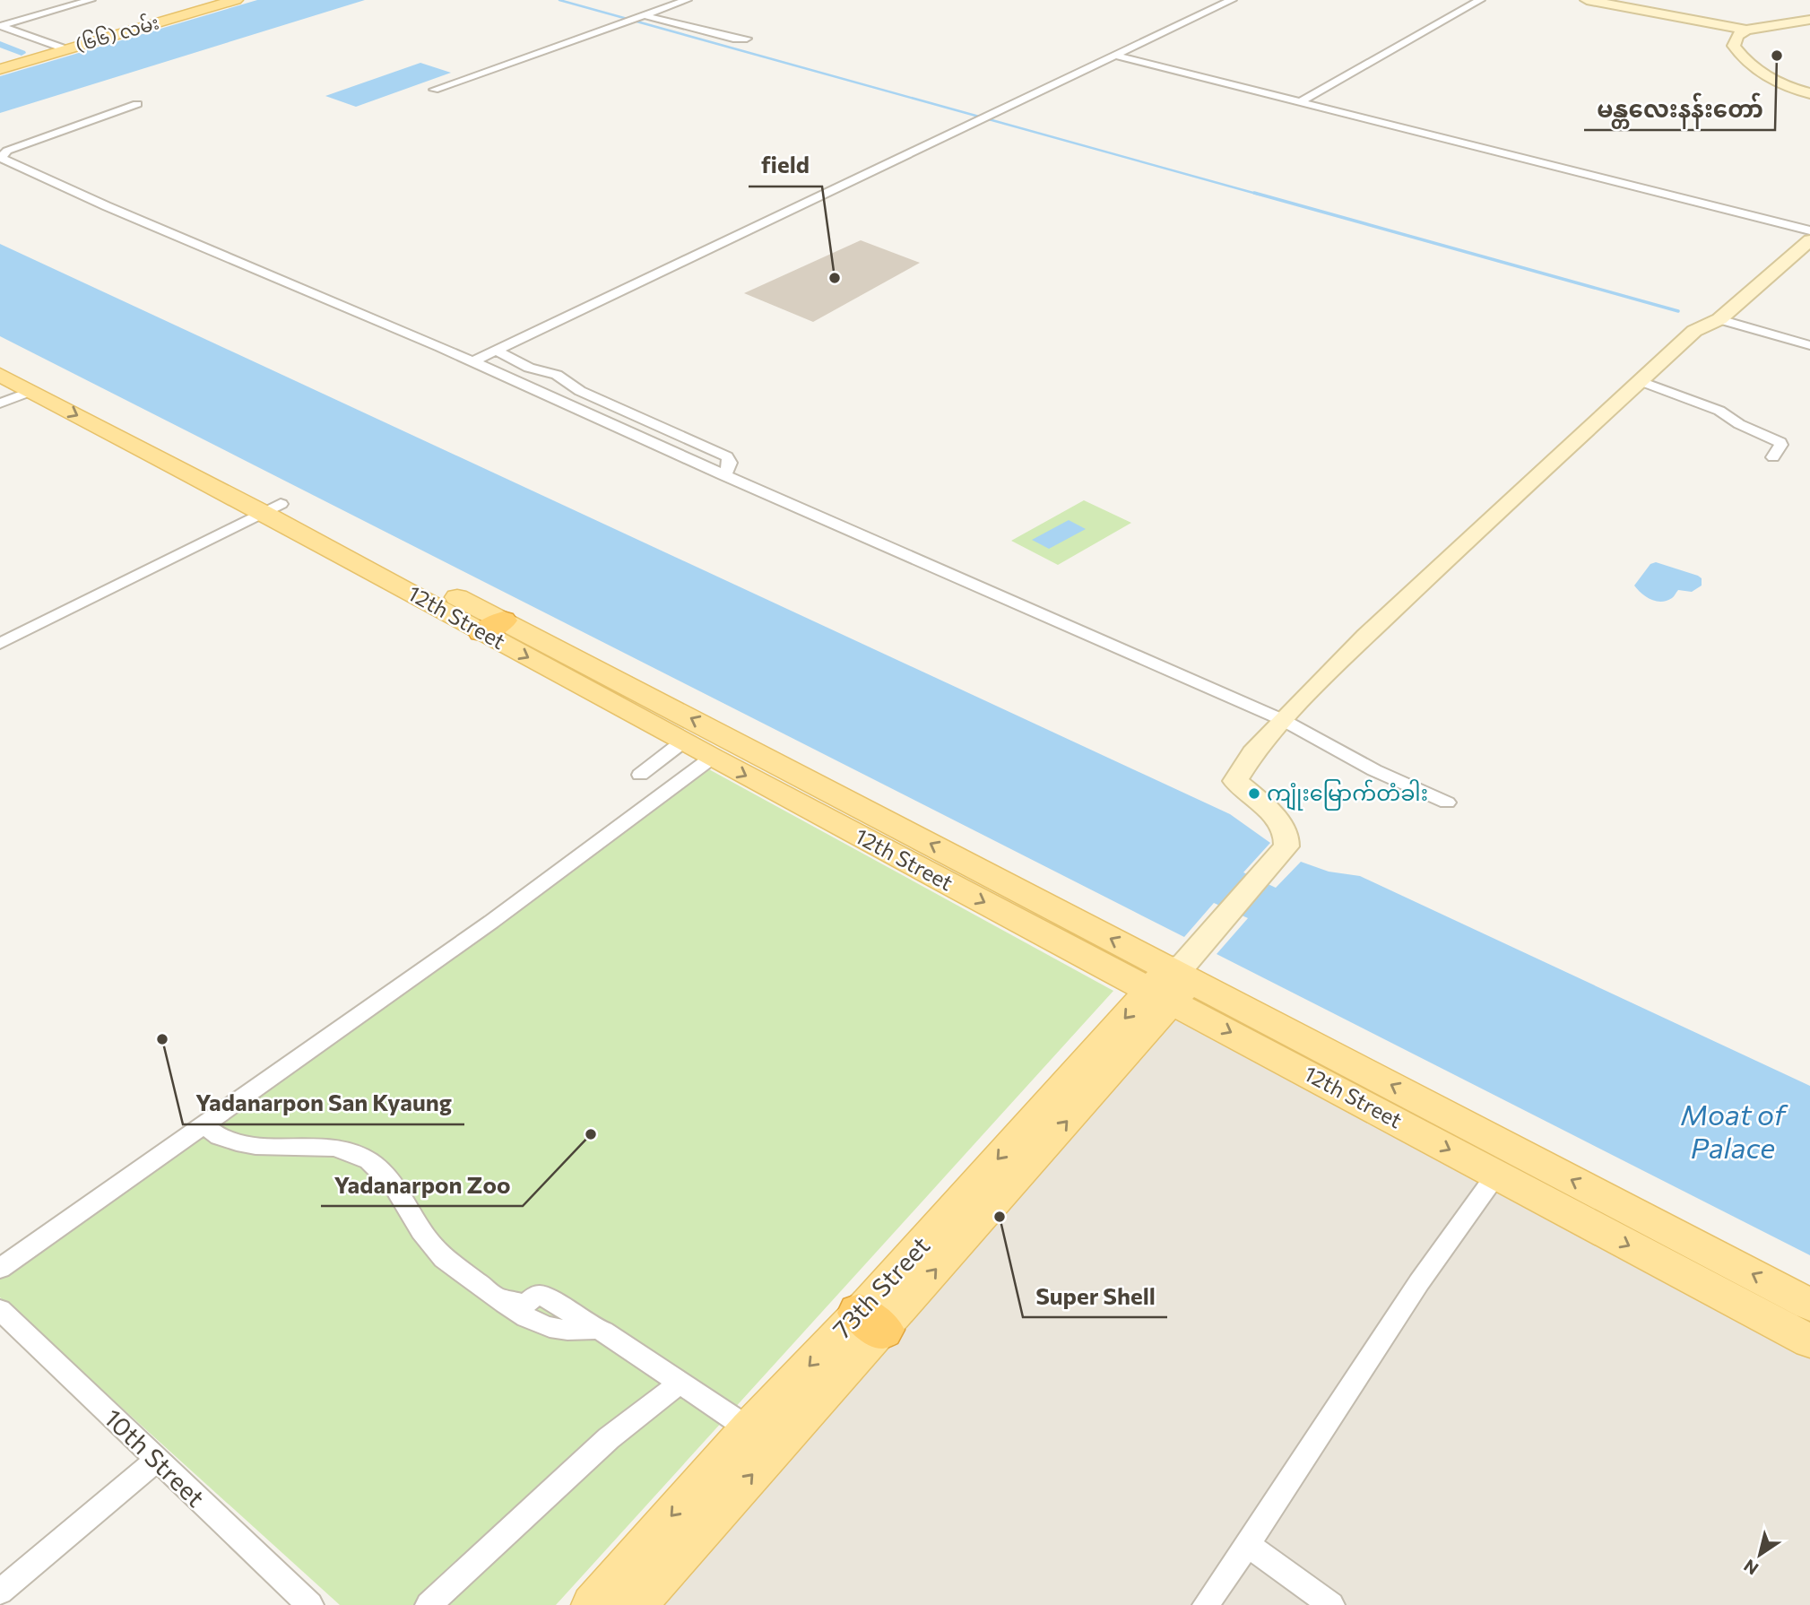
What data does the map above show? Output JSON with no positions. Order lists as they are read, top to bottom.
{
  "streets": {
    "main road": ["(၆၆) လမ်း", "12th Street", "73th Street"],
    "street": ["10th Street"]
  },
  "crossings": [
    ["12th Street", "73th Street"]
  ],
  "water": ["Moat of Palace"],
  "places": [
    "မန္တလေးနန်းတော်",
    "field",
    "ကျုံးမြောက်တံခါး",
    "Yadanarpon San Kyaung",
    "Yadanarpon Zoo",
    "Super Shell"
  ],
  "north": "bottom left"
}
